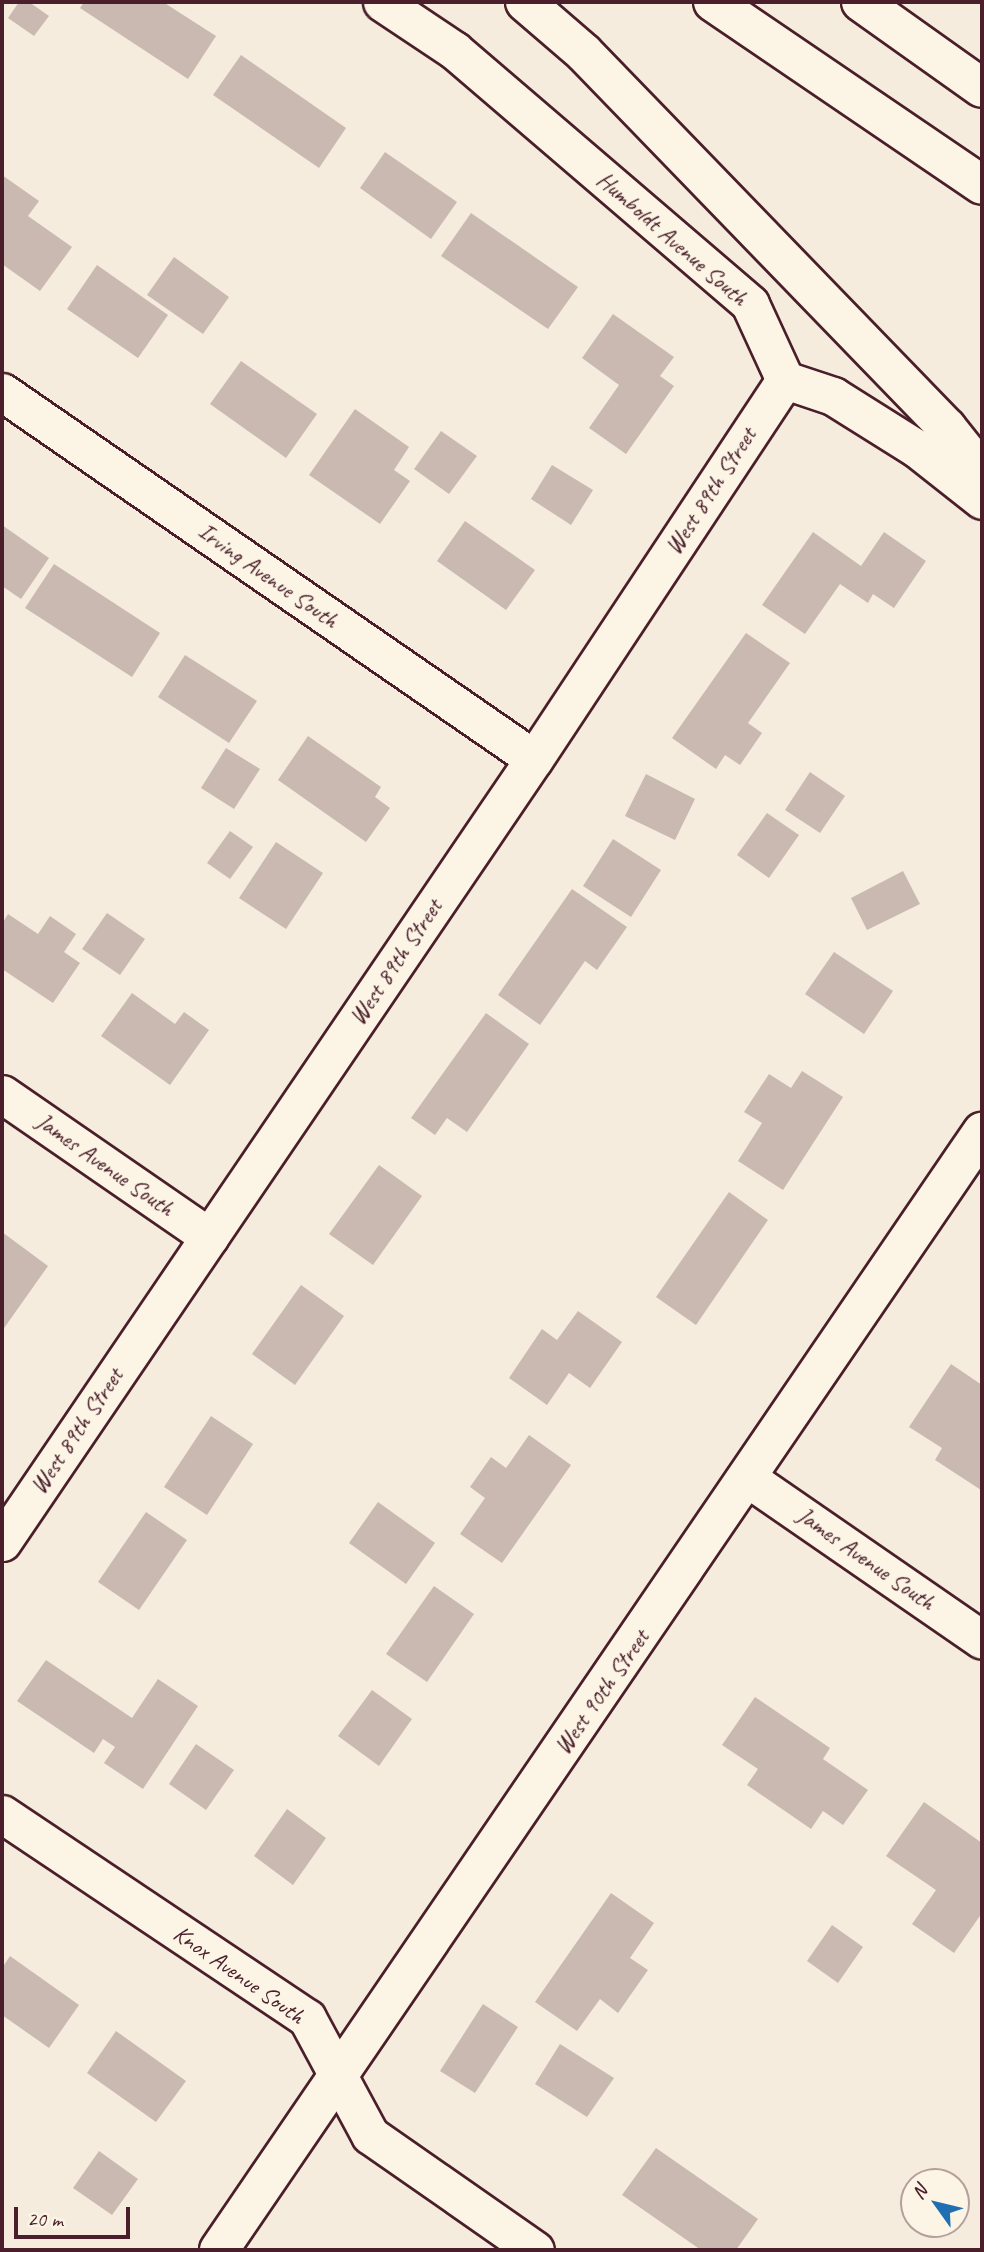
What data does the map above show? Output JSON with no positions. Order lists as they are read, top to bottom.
{
  "streets": {
    "main road": ["West 90th Street"],
    "street": [
      "Humboldt Avenue South",
      "West 89th Street",
      "Irving Avenue South",
      "James Avenue South",
      "Knox Avenue South"
    ]
  },
  "crossings": [
    ["Humboldt Avenue South", "West 89th Street"],
    ["West 89th Street", "Irving Avenue South"],
    ["West 89th Street", "James Avenue South"],
    ["James Avenue South", "West 90th Street"],
    ["West 90th Street", "Knox Avenue South"]
  ],
  "scale_bar": "20 m",
  "north": "top left"
}
